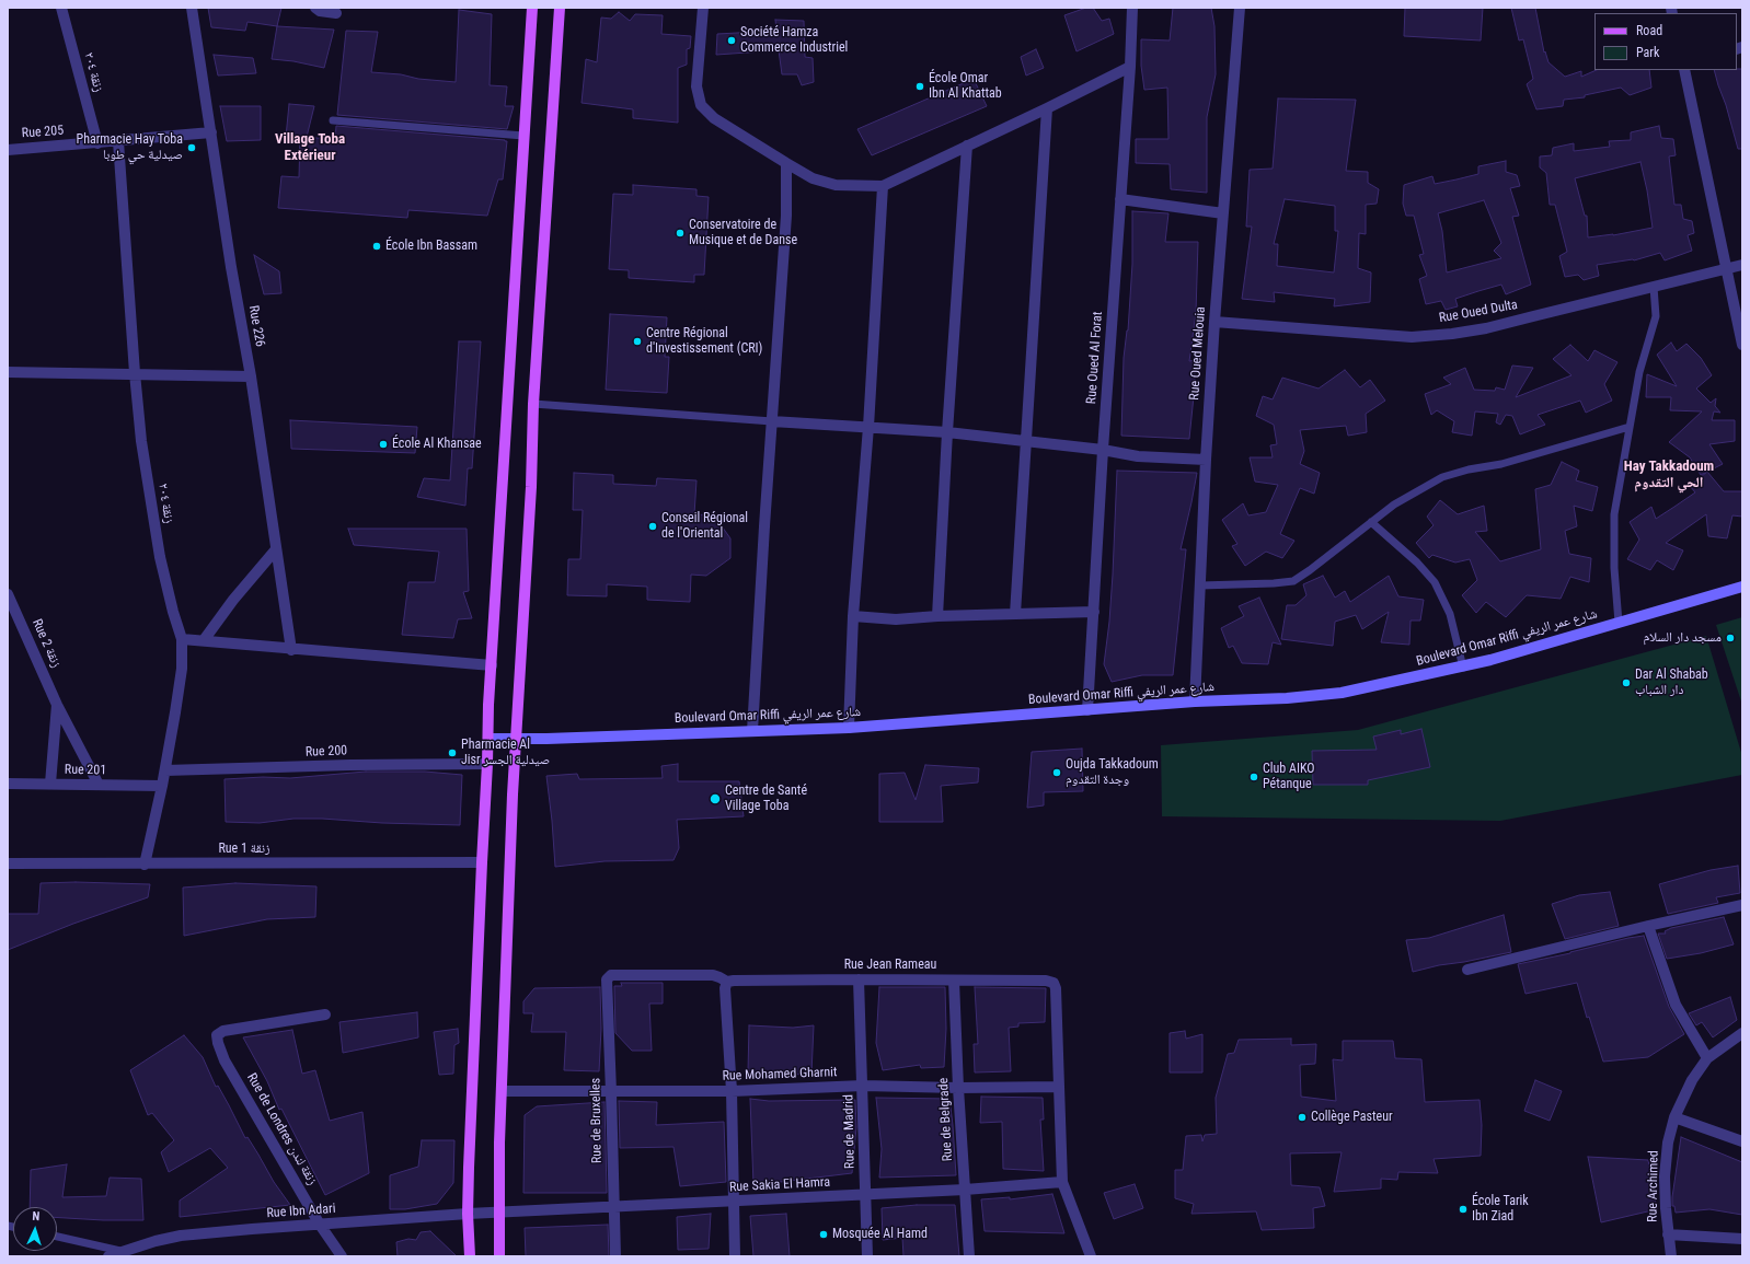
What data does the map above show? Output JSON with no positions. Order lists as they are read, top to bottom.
{
  "streets": {
    "street": [
      "زنقة ٢٠٤",
      "Rue 205",
      "Rue Oued Dulta",
      "Rue 226",
      "Rue Oued Melouia",
      "Rue Oued Al Forat",
      "Boulevard Omar Riffi شارع عمر الريفي",
      "Rue 2 زنقة",
      "Rue 200",
      "Rue 201",
      "Rue 1 زنقة",
      "Rue Jean Rameau",
      "Rue Mohamed Gharnit",
      "Rue de Belgrade",
      "Rue de Bruxelles",
      "Rue de Londres زنقة لندن",
      "Rue de Madrid",
      "Rue Sakia El Hamra",
      "Rue Archimed",
      "Rue Ibn Adari"
    ]
  },
  "crossings": [
    ["زنقة ٢٠٤", "Rue 205"],
    ["زنقة ٢٠٤", "Rue 200"],
    ["زنقة ٢٠٤", "Rue 201"],
    ["زنقة ٢٠٤", "Rue 1 زنقة"],
    ["Rue 205", "Rue 226"],
    ["Rue Oued Dulta", "Rue Oued Melouia"],
    ["Rue Oued Melouia", "Boulevard Omar Riffi شارع عمر الريفي"],
    ["Rue Oued Al Forat", "Boulevard Omar Riffi شارع عمر الريفي"],
    ["Rue 2 زنقة", "Rue 201"],
    ["Rue Jean Rameau", "Rue Mohamed Gharnit"],
    ["Rue Jean Rameau", "Rue de Belgrade"],
    ["Rue Jean Rameau", "Rue de Bruxelles"],
    ["Rue Jean Rameau", "Rue de Madrid"],
    ["Rue Mohamed Gharnit", "Rue de Belgrade"],
    ["Rue Mohamed Gharnit", "Rue de Bruxelles"],
    ["Rue Mohamed Gharnit", "Rue de Madrid"],
    ["Rue de Belgrade", "Rue Sakia El Hamra"],
    ["Rue de Bruxelles", "Rue Sakia El Hamra"],
    ["Rue de Londres زنقة لندن", "Rue Ibn Adari"],
    ["Rue de Madrid", "Rue Sakia El Hamra"],
    ["Rue Sakia El Hamra", "Rue Ibn Adari"]
  ],
  "districts": ["Village Toba Extérieur", "Hay Takkadoum الحي التقدوم"],
  "places": [
    "Société Hamza Commerce Industriel",
    "École Omar Ibn Al Khattab",
    "Pharmacie Hay Toba صيدلية حي طوبا",
    "Conservatoire de Musique et de Danse",
    "École Ibn Bassam",
    "Centre Régional d'Investissement (CRI)",
    "École Al Khansae",
    "Conseil Régional de l'Oriental",
    "مسجد دار السلام",
    "Dar Al Shabab دار الشباب",
    "Pharmacie Al Jisr صيدلية الجسر",
    "Oujda Takkadoum وجدة التقدوم",
    "Club AIKO Pétanque",
    "Centre de Santé Village Toba",
    "Collège Pasteur",
    "École Tarik Ibn Ziad",
    "Mosquée Al Hamd"
  ],
  "legend": ["Road", "Park"],
  "north": "top"
}
